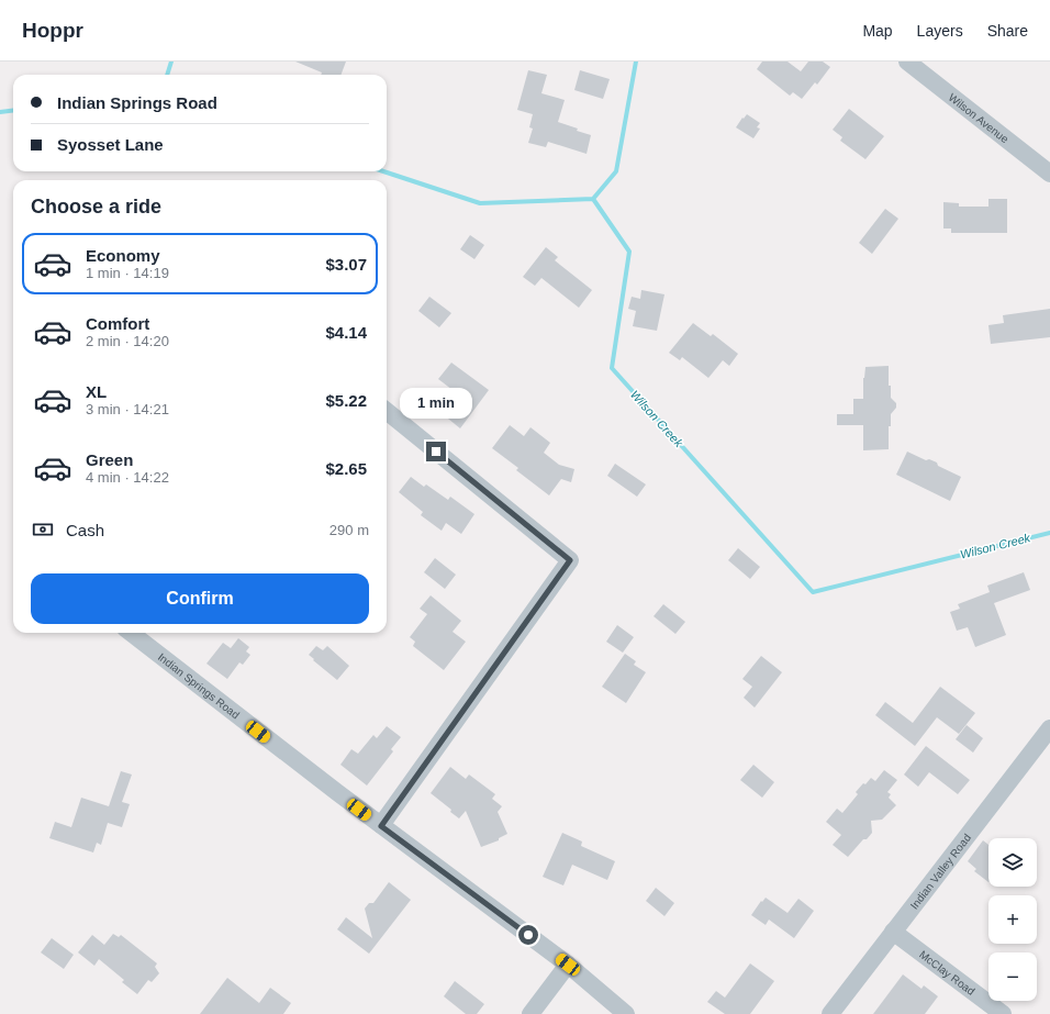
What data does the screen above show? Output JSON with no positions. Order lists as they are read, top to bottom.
{
  "streets": {
    "street": [
      "Wilson Avenue",
      "Indian Springs Road",
      "Indian Valley Road",
      "McClay Road"
    ]
  },
  "crossings": [
    ["Indian Valley Road", "McClay Road"]
  ],
  "water": ["Wilson Creek"],
  "page": {
    "header": "Hoppr",
    "nav": ["Map", "Layers", "Share"],
    "banner": ["Indian Springs Road", "Syosset Lane"],
    "heading": "Choose a ride",
    "list": [
      {
        "name": "Economy",
        "note": "1 min · 14:19",
        "value": "$3.07"
      },
      {
        "name": "Comfort",
        "note": "2 min · 14:20",
        "value": "$4.14"
      },
      {
        "name": "XL",
        "note": "3 min · 14:21",
        "value": "$5.22"
      },
      {
        "name": "Green",
        "note": "4 min · 14:22",
        "value": "$2.65"
      }
    ],
    "bubble": "1 min",
    "pay": ["Cash", "290 m"],
    "buttons": "Confirm",
    "map_buttons": ["+", "−"]
  }
}
